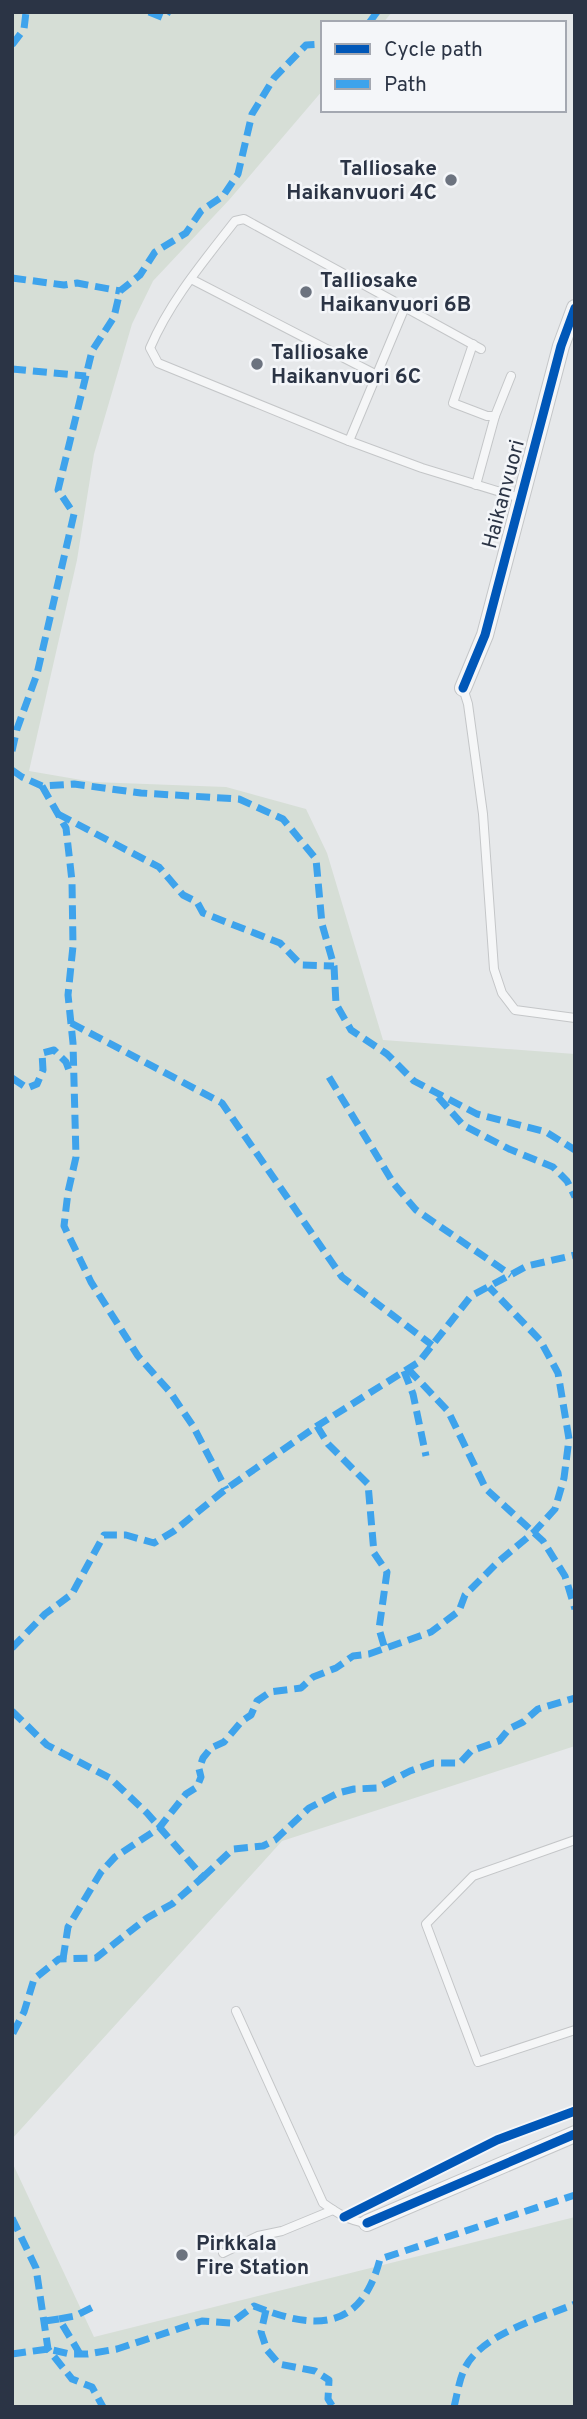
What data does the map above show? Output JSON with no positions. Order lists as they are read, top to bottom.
{
  "streets": {
    "street": ["Haikanvuori"]
  },
  "places": [
    "Talliosake Haikanvuori 4C",
    "Talliosake Haikanvuori 6B",
    "Talliosake Haikanvuori 6C",
    "Pirkkala Fire Station"
  ],
  "legend": ["Cycle path", "Path"]
}
